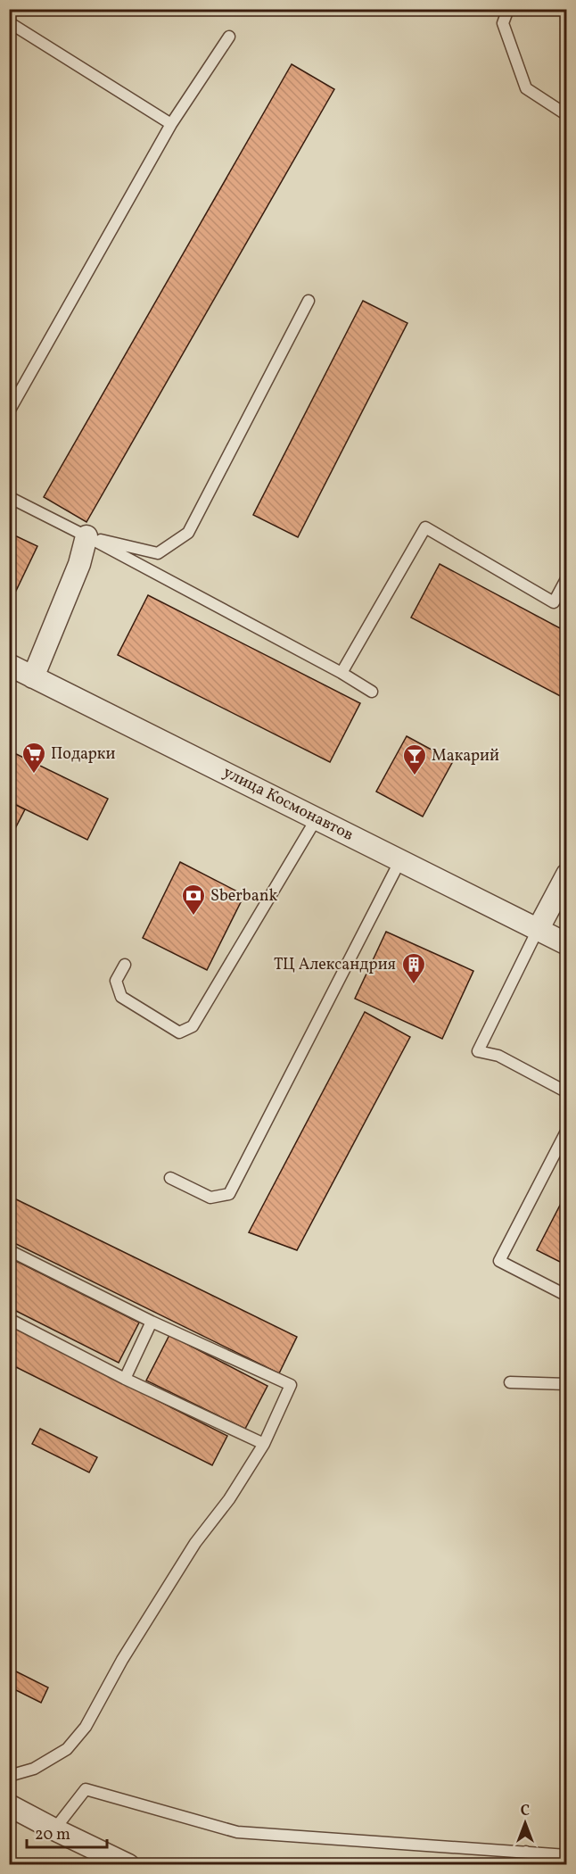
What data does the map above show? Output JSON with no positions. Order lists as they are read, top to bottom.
{
  "streets": {
    "street": ["улица Космонавтов"]
  },
  "places": {
    "supermarket": ["Подарки"],
    "bar": ["Макарий"],
    "bank": ["Sberbank"],
    "building": ["ТЦ Александрия"]
  },
  "scale_bar": "20 m",
  "north": "top"
}
